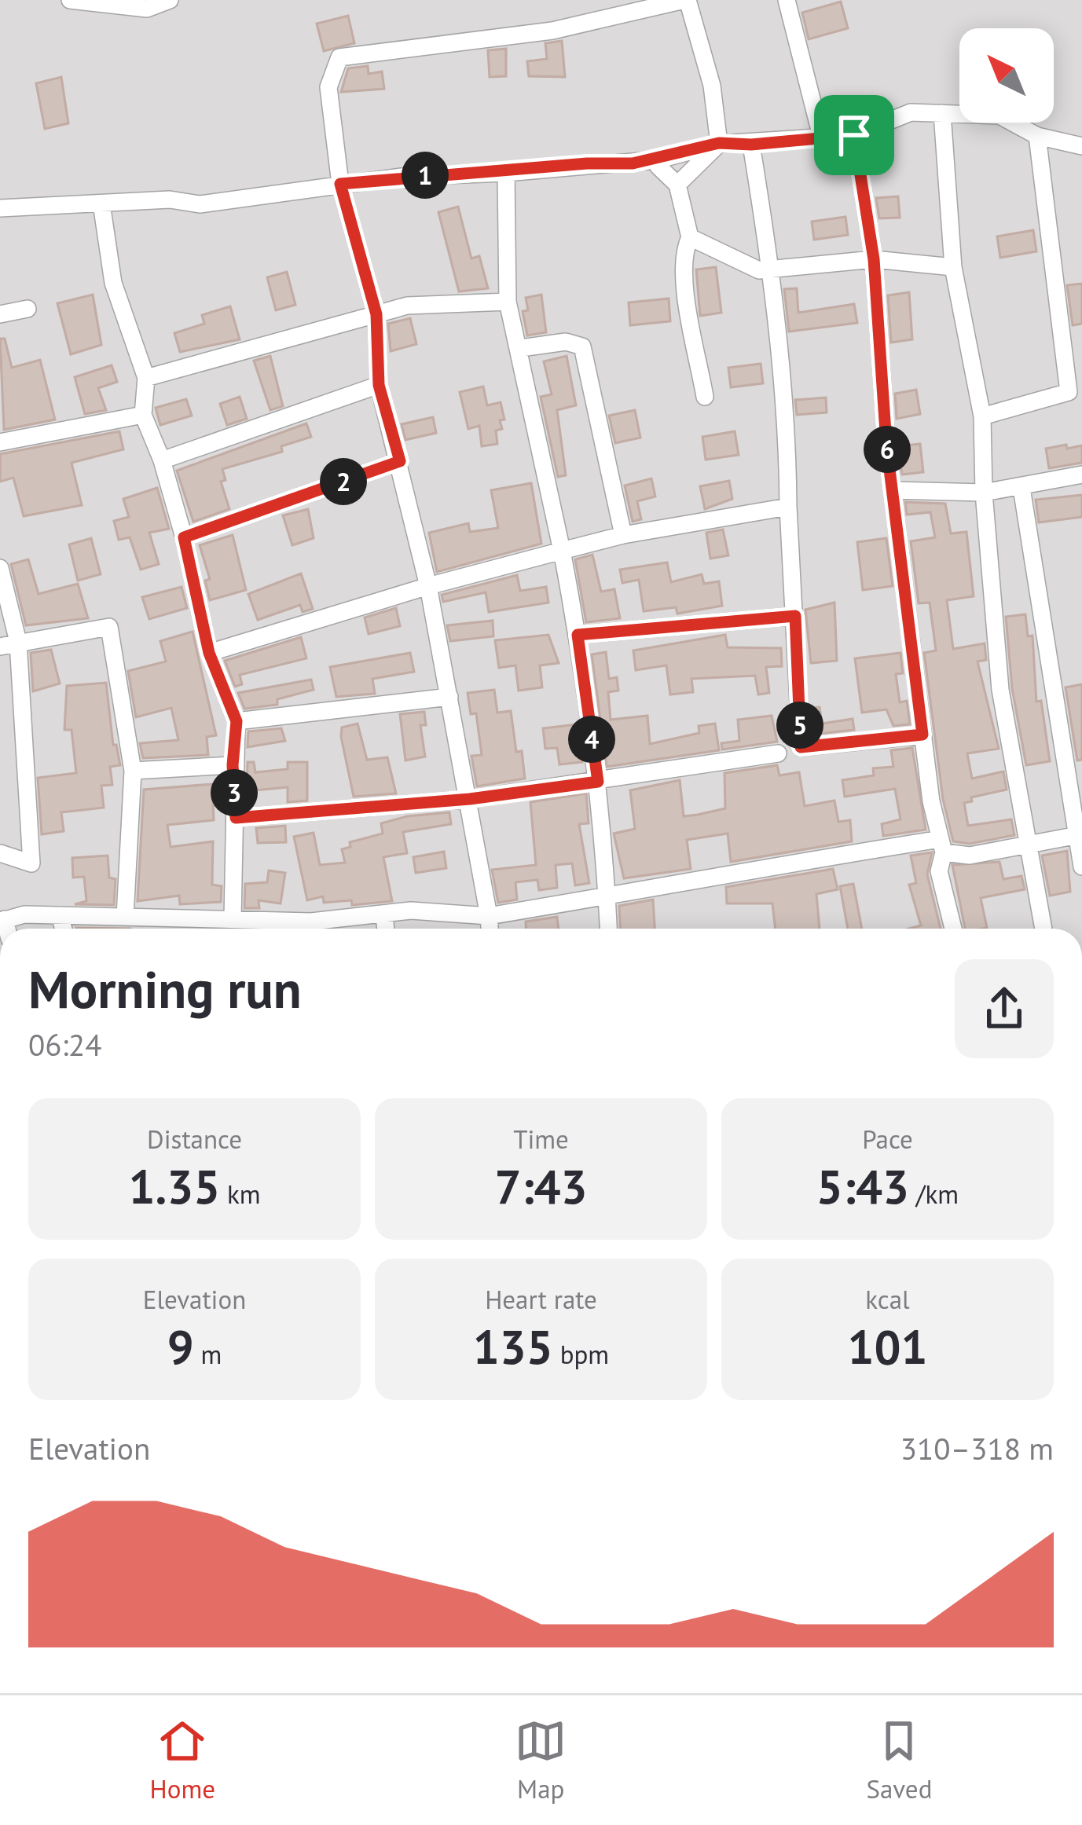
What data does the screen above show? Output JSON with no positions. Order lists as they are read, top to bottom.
{
  "north": "top left",
  "page": {
    "pins": [
      "1",
      "6",
      "2",
      "5",
      "4",
      "3"
    ],
    "heading": ["Morning run", "06:24"],
    "stats": [
      ["Distance", "1.35 km"],
      ["Time", "7:43"],
      ["Pace", "5:43 /km"],
      ["Elevation", "9 m"],
      ["Heart rate", "135 bpm"],
      ["kcal", "101"]
    ],
    "chart": ["Elevation", "310–318 m"],
    "tabs": ["Home", "Map", "Saved"]
  }
}
